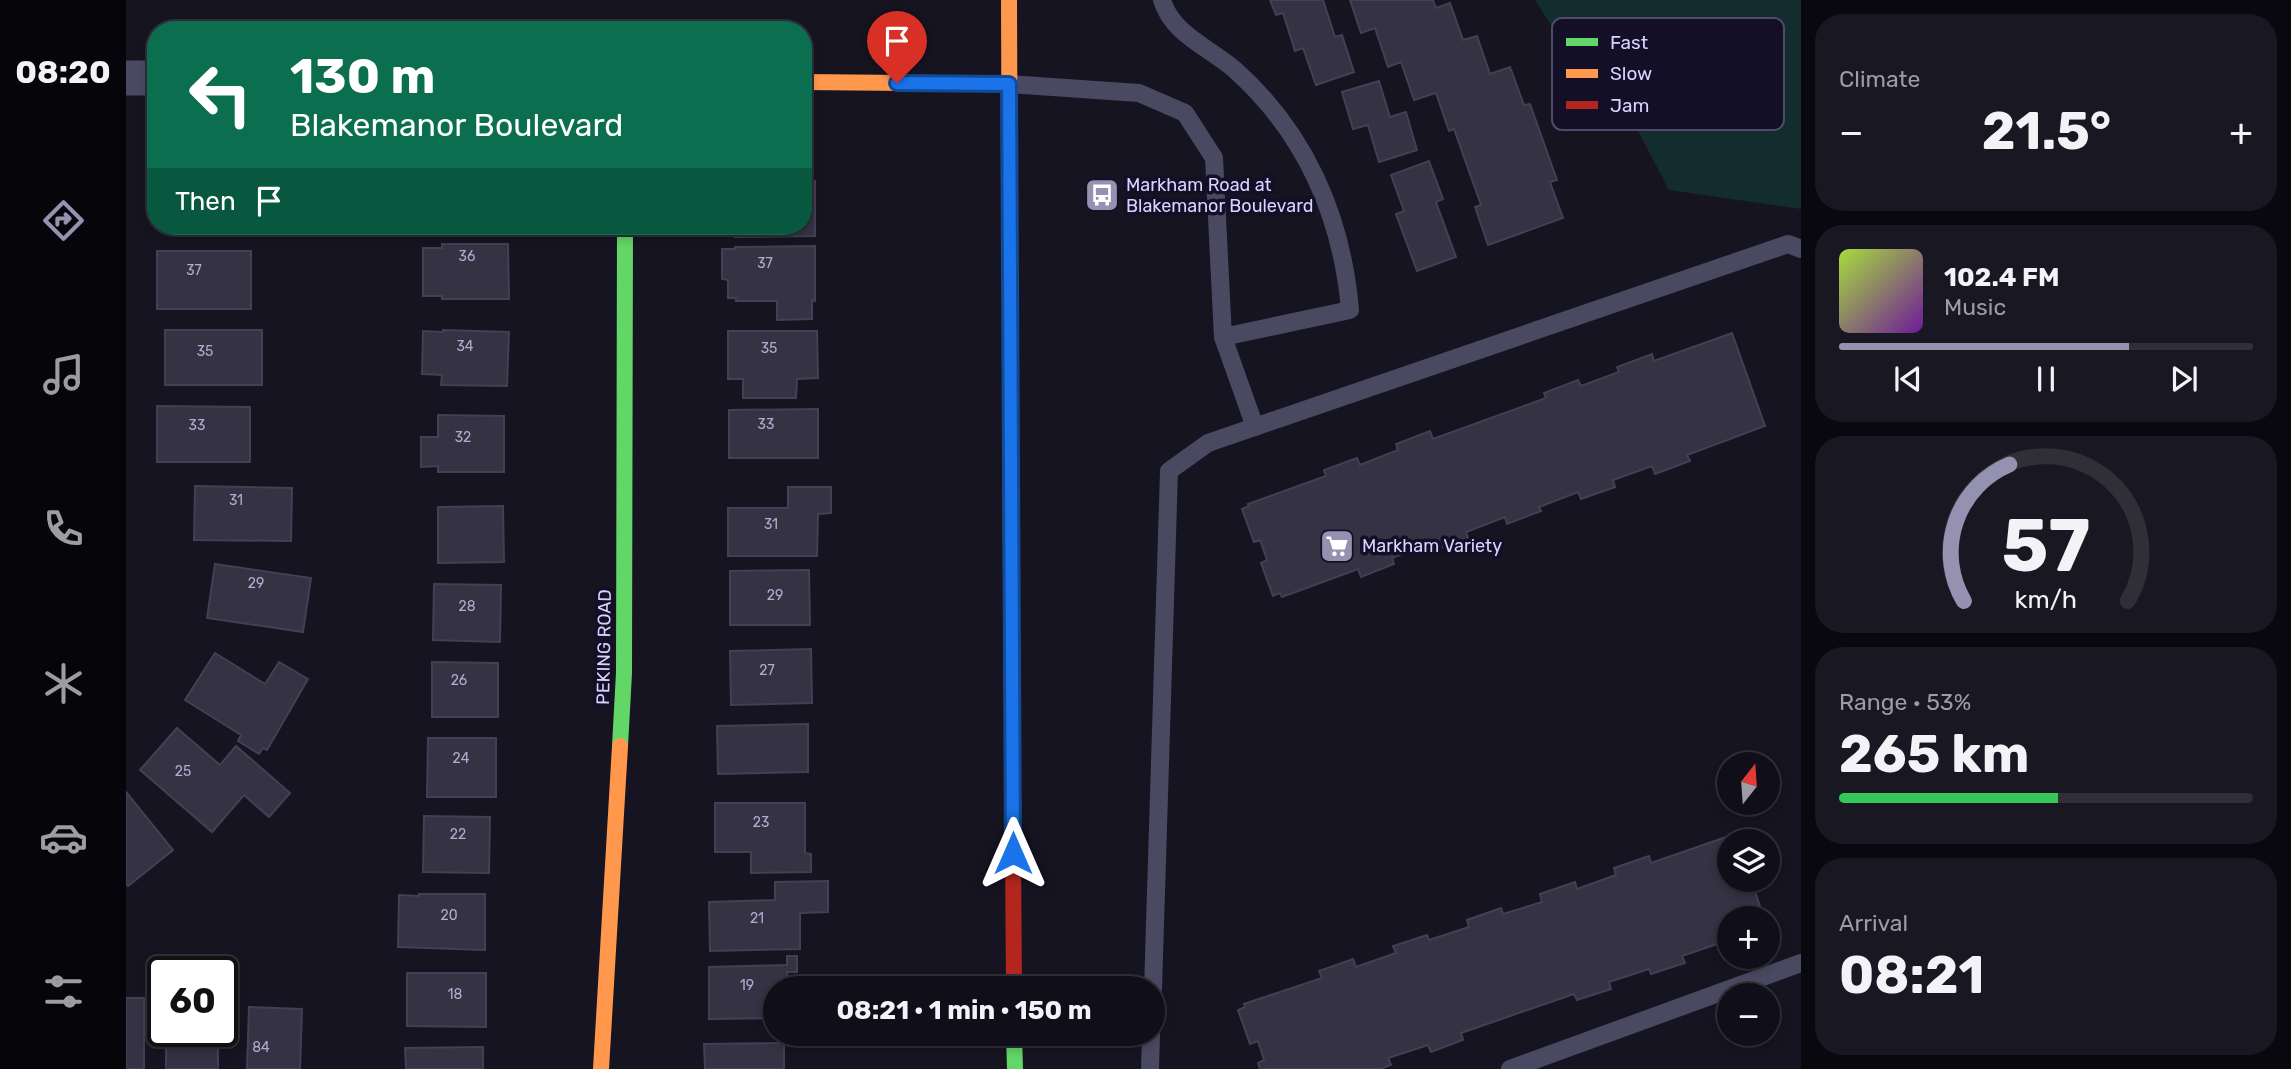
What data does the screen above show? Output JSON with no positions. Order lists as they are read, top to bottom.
{
  "streets": {
    "street": ["PEKING ROAD"]
  },
  "places": {
    "bus stop": ["Markham Road at Blakemanor Boulevard"],
    "supermarket": ["Markham Variety"]
  },
  "house_numbers": [
    "36",
    "37",
    "37",
    "34",
    "35",
    "35",
    "33",
    "33",
    "32",
    "31",
    "31",
    "29",
    "29",
    "28",
    "27",
    "26",
    "24",
    "25",
    "23",
    "22",
    "20",
    "21",
    "19",
    "18",
    "84"
  ],
  "legend": ["Fast", "Slow", "Jam"],
  "north": "top",
  "page": {
    "tabs": "08:20",
    "tile": [
      "Climate",
      ["Range · 53%", "265 km"],
      ["Arrival", "08:21"]
    ],
    "turn": ["130 m", "Blakemanor Boulevard"],
    "heat": ["−", "21.5°", "+"],
    "then": "Then",
    "song": ["102.4 FM", "Music"],
    "map_buttons": ["+", "−"],
    "limit": "60",
    "trip": "08:21 · 1 min · 150 m",
    "gauge": ["57", "km/h"]
  }
}
